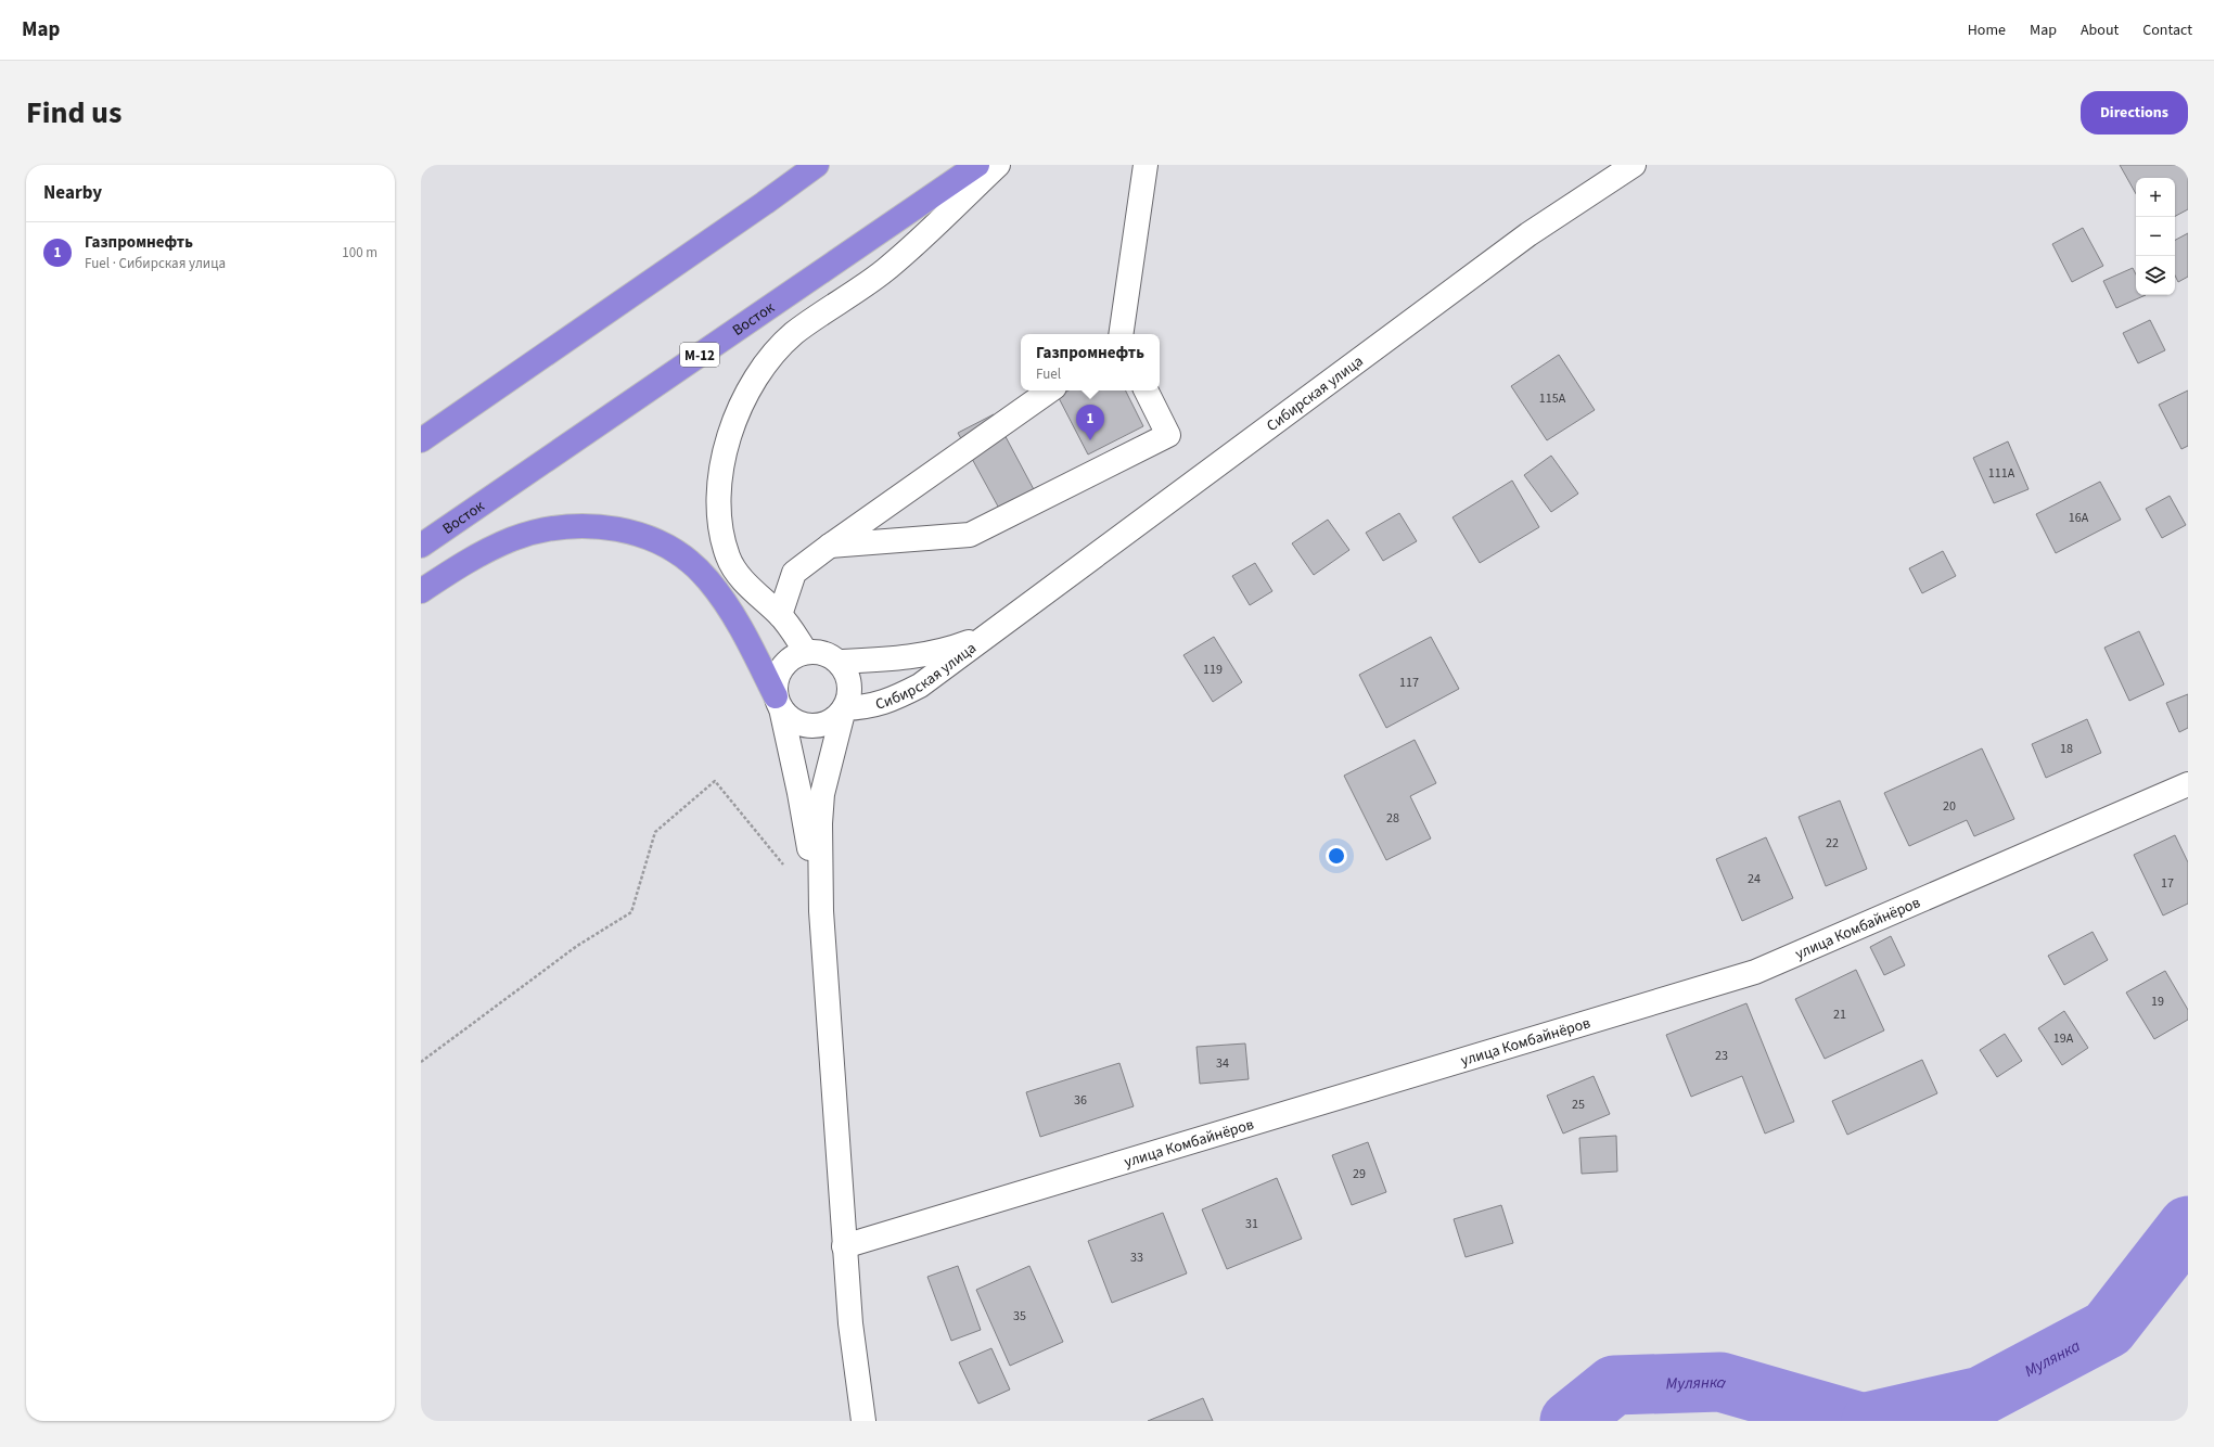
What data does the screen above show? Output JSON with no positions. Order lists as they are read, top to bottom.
{
  "streets": {
    "highway": ["Восток", "М-12"],
    "street": ["Сибирская улица", "улица Комбайнёров"]
  },
  "water": ["Мулянка"],
  "house_numbers": [
    "115А",
    "111А",
    "16А",
    "119",
    "117",
    "18",
    "20",
    "28",
    "22",
    "24",
    "17",
    "19",
    "21",
    "19А",
    "23",
    "34",
    "36",
    "25",
    "29",
    "31",
    "33",
    "35"
  ],
  "page": {
    "header": "Map",
    "nav": [
      "Home",
      "Map",
      "About",
      "Contact"
    ],
    "title": "Find us",
    "buttons": "Directions",
    "heading": "Nearby",
    "map_buttons": ["+", "−"],
    "list": [
      {
        "mark": "1",
        "name": "Газпромнефть",
        "note": "Fuel · Сибирская улица",
        "value": "100 m"
      }
    ],
    "popup": ["Газпромнефть", "Fuel"],
    "pins": "1"
  }
}
